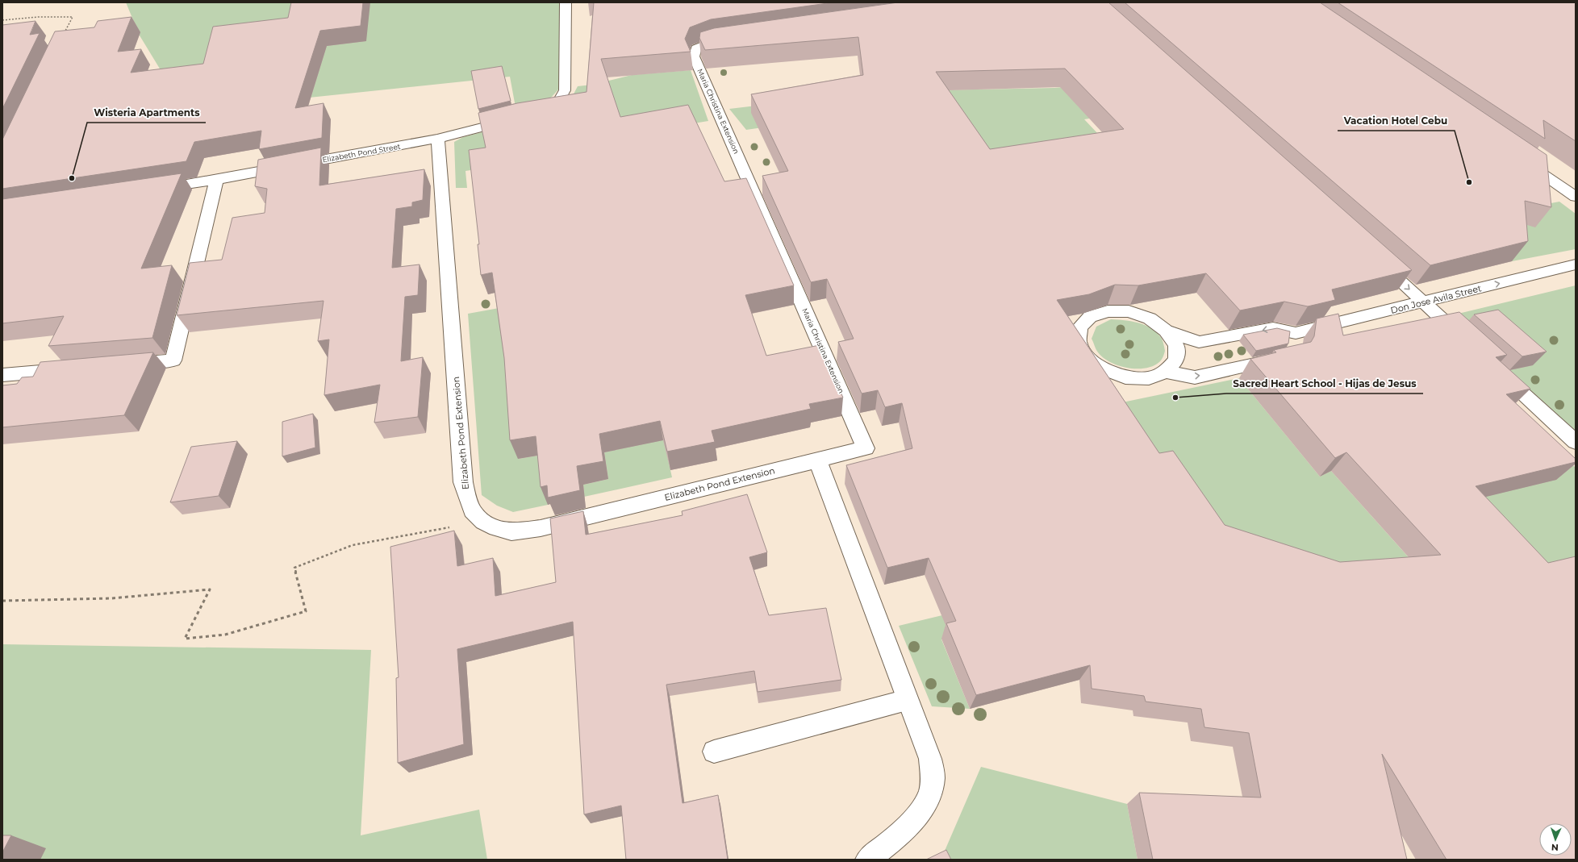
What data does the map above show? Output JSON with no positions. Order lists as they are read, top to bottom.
{
  "streets": {
    "street": [
      "Maria Christina Extension",
      "Elizabeth Pond Street",
      "Don Jose Avila Street",
      "Elizabeth Pond Extension"
    ]
  },
  "crossings": [
    ["Maria Christina Extension", "Elizabeth Pond Extension"],
    ["Elizabeth Pond Street", "Elizabeth Pond Extension"]
  ],
  "one_way": ["Don Jose Avila Street"],
  "places": ["Wisteria Apartments", "Vacation Hotel Cebu", "Sacred Heart School - Hijas de Jesus"],
  "north": "bottom"
}
